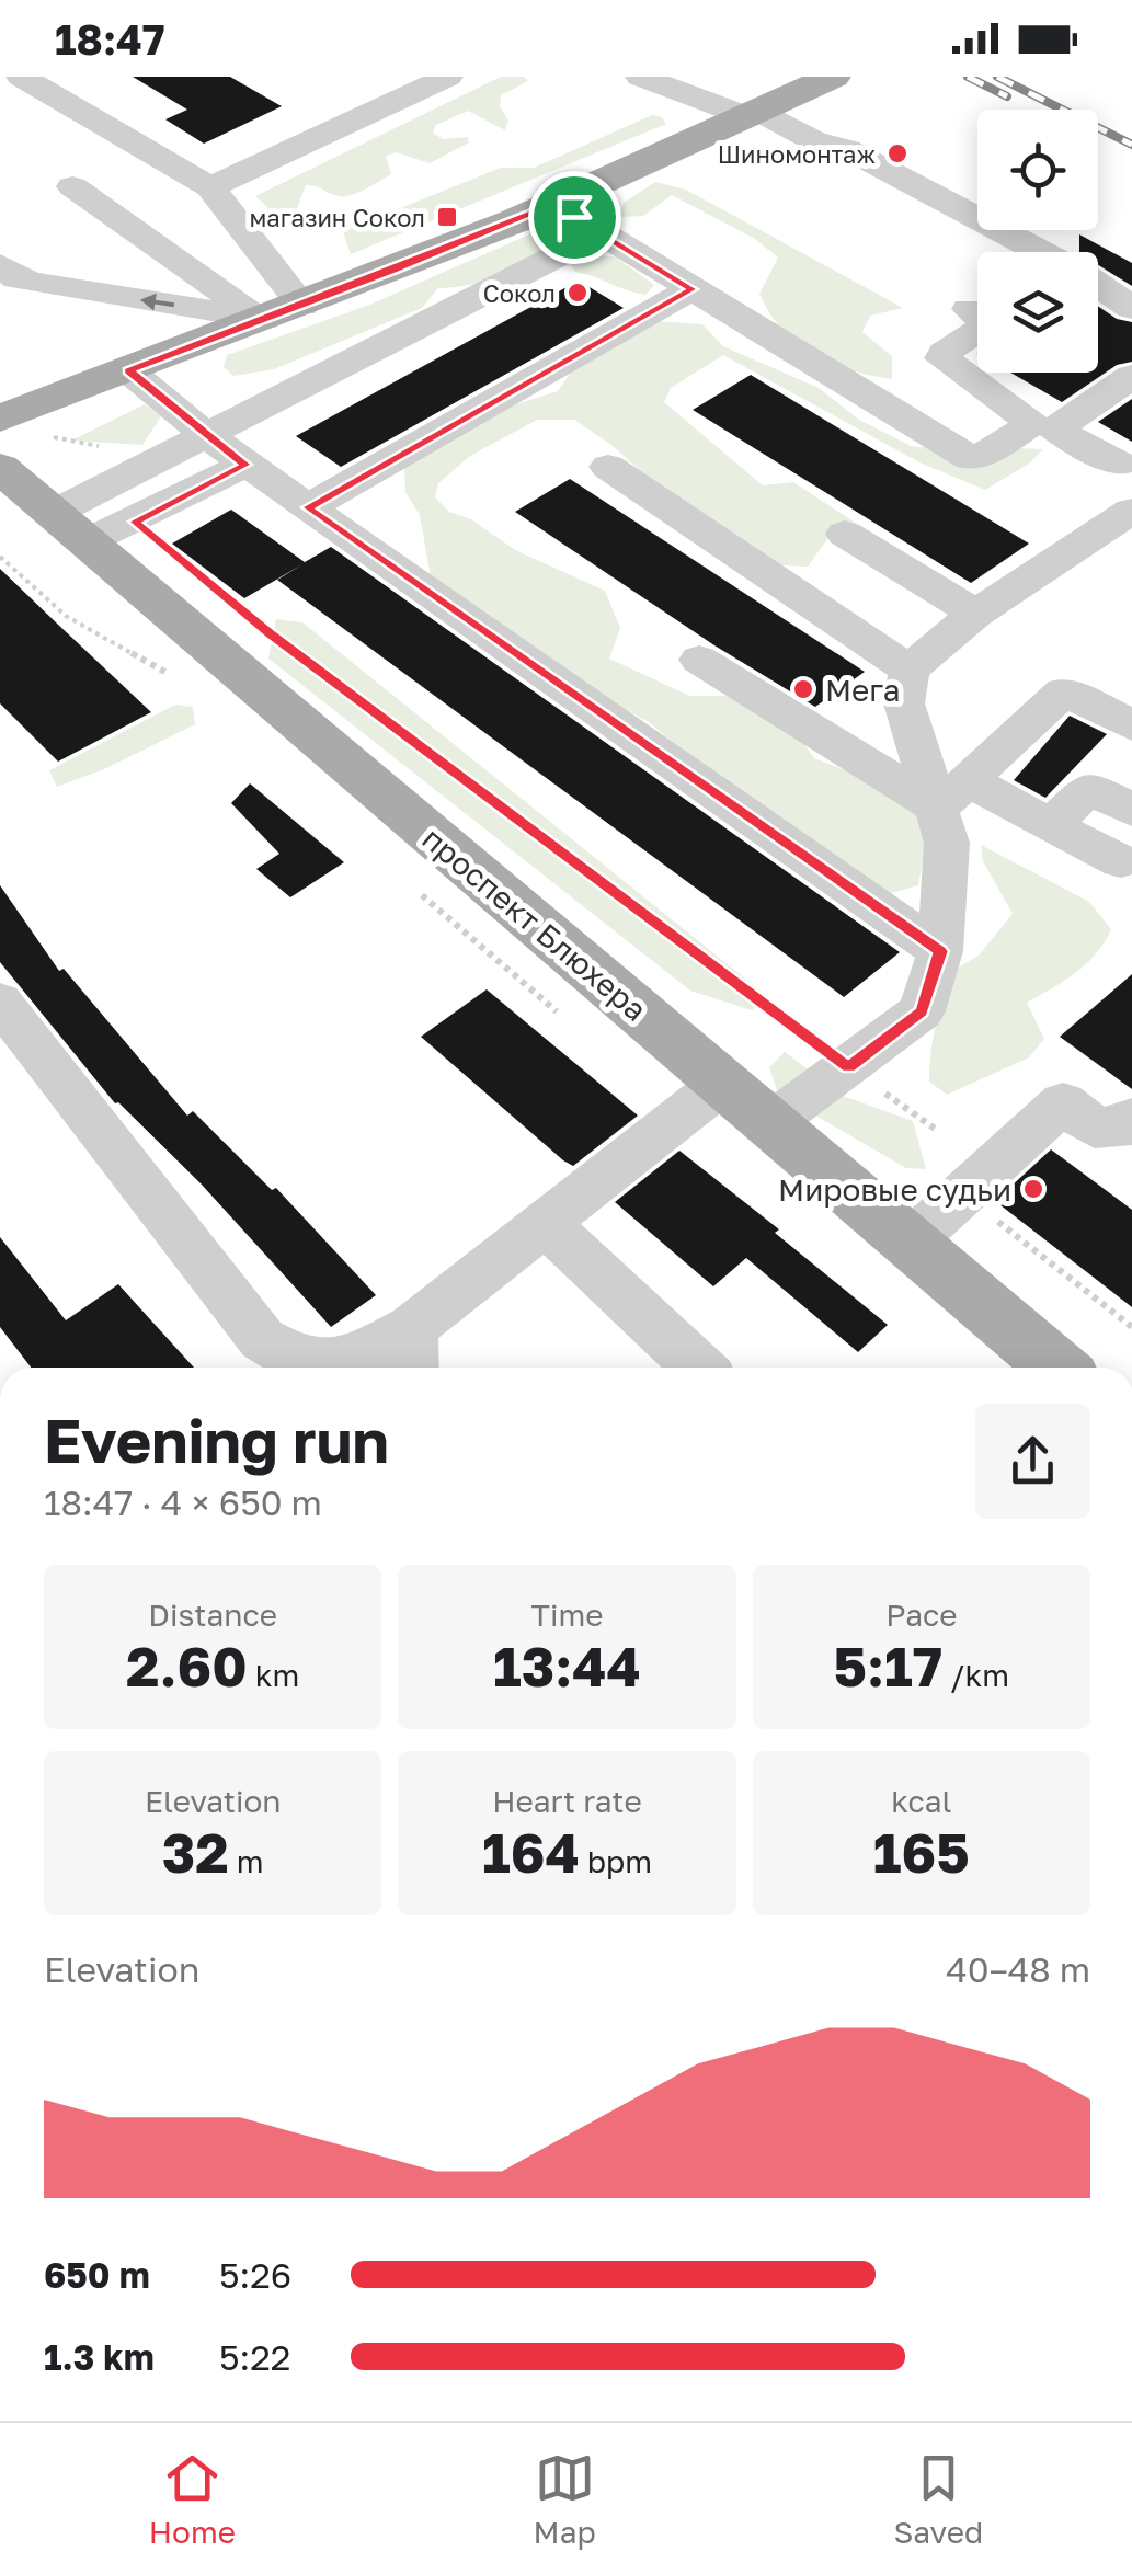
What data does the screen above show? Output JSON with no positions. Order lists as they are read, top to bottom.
{
  "streets": {
    "main road": ["проспект Блюхера"]
  },
  "places": {
    "other": [
      "Шиномонтаж",
      "Сокол",
      "Мега",
      "Мировые судьи"
    ],
    "transit": ["магазин Сокол"]
  },
  "page": {
    "status": "18:47",
    "heading": ["Evening run", "18:47 · 4 × 650 m"],
    "stats": [
      ["Distance", "2.60 km"],
      ["Time", "13:44"],
      ["Pace", "5:17 /km"],
      ["Elevation", "32 m"],
      ["Heart rate", "164 bpm"],
      ["kcal", "165"]
    ],
    "chart": ["Elevation", "40–48 m"],
    "list": [
      {
        "name": "650 m",
        "note": "5:26"
      },
      {
        "name": "1.3 km",
        "note": "5:22"
      }
    ],
    "tabs": ["Home", "Map", "Saved"]
  }
}
